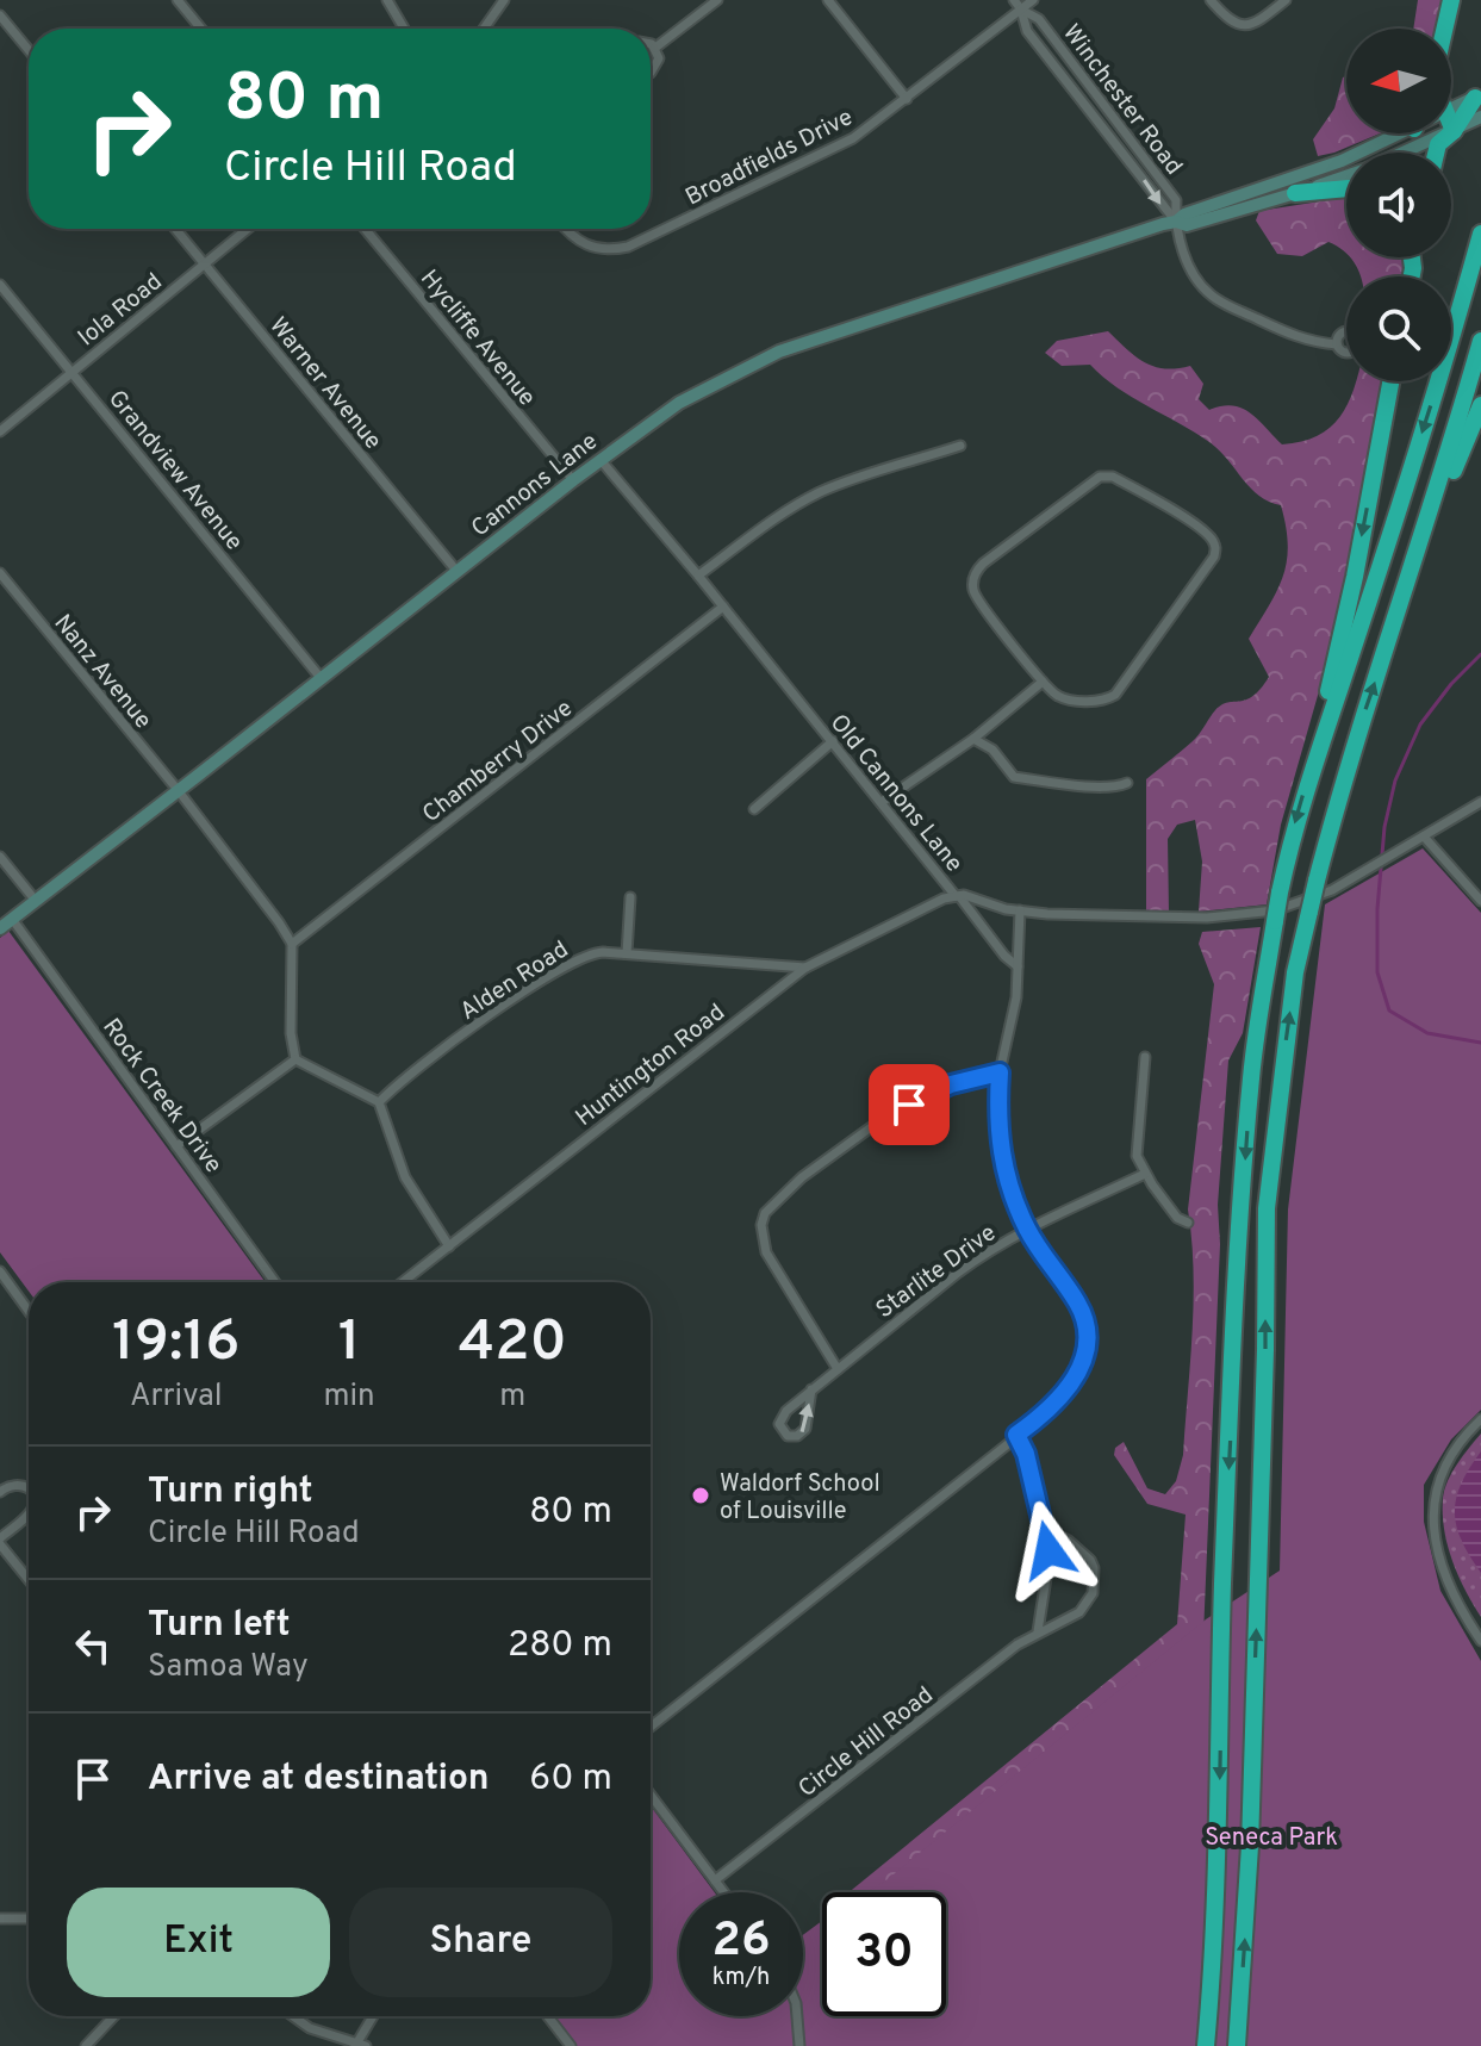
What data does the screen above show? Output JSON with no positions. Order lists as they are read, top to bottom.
{
  "streets": {
    "main road": ["Cannons Lane"],
    "street": [
      "Winchester Road",
      "Broadfields Drive",
      "Iola Road",
      "Hycliffe Avenue",
      "Warner Avenue",
      "Grandview Avenue",
      "Nanz Avenue",
      "Chamberry Drive",
      "Old Cannons Lane",
      "Alden Road",
      "Huntington Road",
      "Rock Creek Drive",
      "Starlite Drive",
      "Circle Hill Road"
    ]
  },
  "crossings": [
    ["Winchester Road", "Broadfields Drive"],
    ["Winchester Road", "Cannons Lane"],
    ["Iola Road", "Warner Avenue"],
    ["Iola Road", "Grandview Avenue"],
    ["Hycliffe Avenue", "Cannons Lane"],
    ["Warner Avenue", "Cannons Lane"],
    ["Grandview Avenue", "Cannons Lane"],
    ["Cannons Lane", "Nanz Avenue"],
    ["Cannons Lane", "Old Cannons Lane"],
    ["Cannons Lane", "Rock Creek Drive"],
    ["Nanz Avenue", "Chamberry Drive"],
    ["Chamberry Drive", "Old Cannons Lane"],
    ["Old Cannons Lane", "Huntington Road"],
    ["Alden Road", "Huntington Road"]
  ],
  "parks": ["Seneca Park"],
  "places": ["Waldorf School of Louisville"],
  "north": "left",
  "page": {
    "turn": ["80 m", "Circle Hill Road"],
    "eta": [
      "19:16",
      "Arrival",
      "1",
      "min",
      "420",
      "m"
    ],
    "list": [
      {
        "name": "Turn right",
        "note": "Circle Hill Road",
        "value": "80 m"
      },
      {
        "name": "Turn left",
        "note": "Samoa Way",
        "value": "280 m"
      },
      {
        "name": "Arrive at destination",
        "value": "60 m"
      }
    ],
    "buttons": ["Exit", "Share"],
    "speed": "26 km/h",
    "limit": "30"
  }
}
